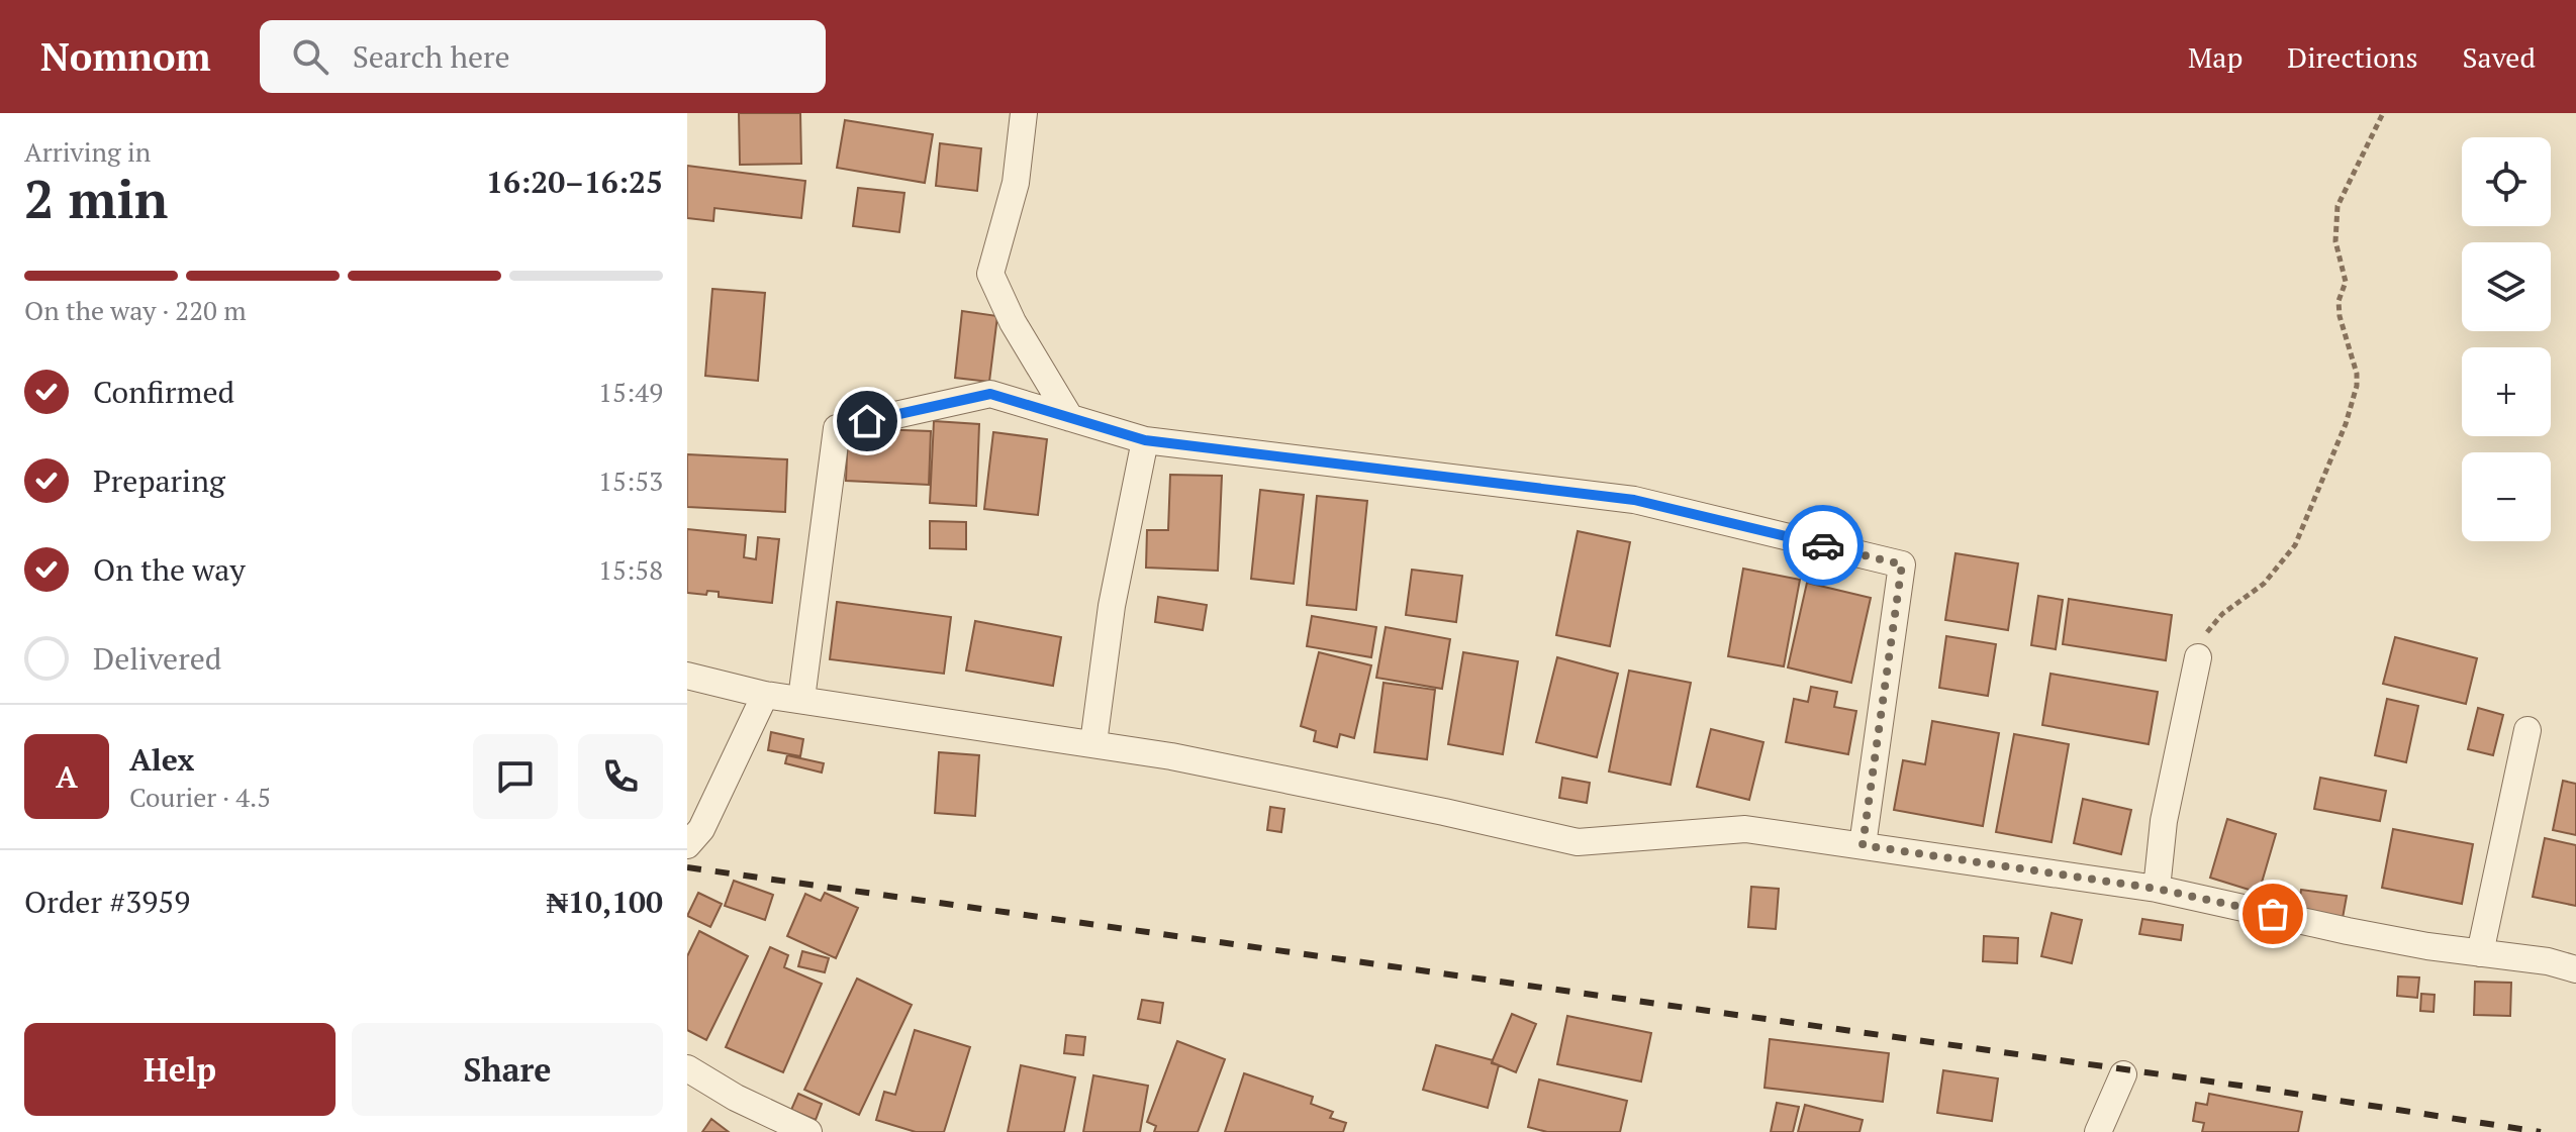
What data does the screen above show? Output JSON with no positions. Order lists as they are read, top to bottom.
{
  "page": {
    "header": "Nomnom",
    "search": "Search here",
    "nav": ["Map", "Directions", "Saved"],
    "heading": ["2 min", "Arriving in", "16:20–16:25"],
    "panel": [
      "Alex",
      "Courier · 4.5",
      "Order #3959",
      "₦10,100"
    ],
    "map_buttons": ["+", "−"],
    "bar": "On the way · 220 m",
    "list": [
      ["Confirmed", "15:49"],
      ["Preparing", "15:53"],
      ["On the way", "15:58"],
      "Delivered"
    ],
    "round": "A",
    "buttons": ["Help", "Share"]
  }
}
